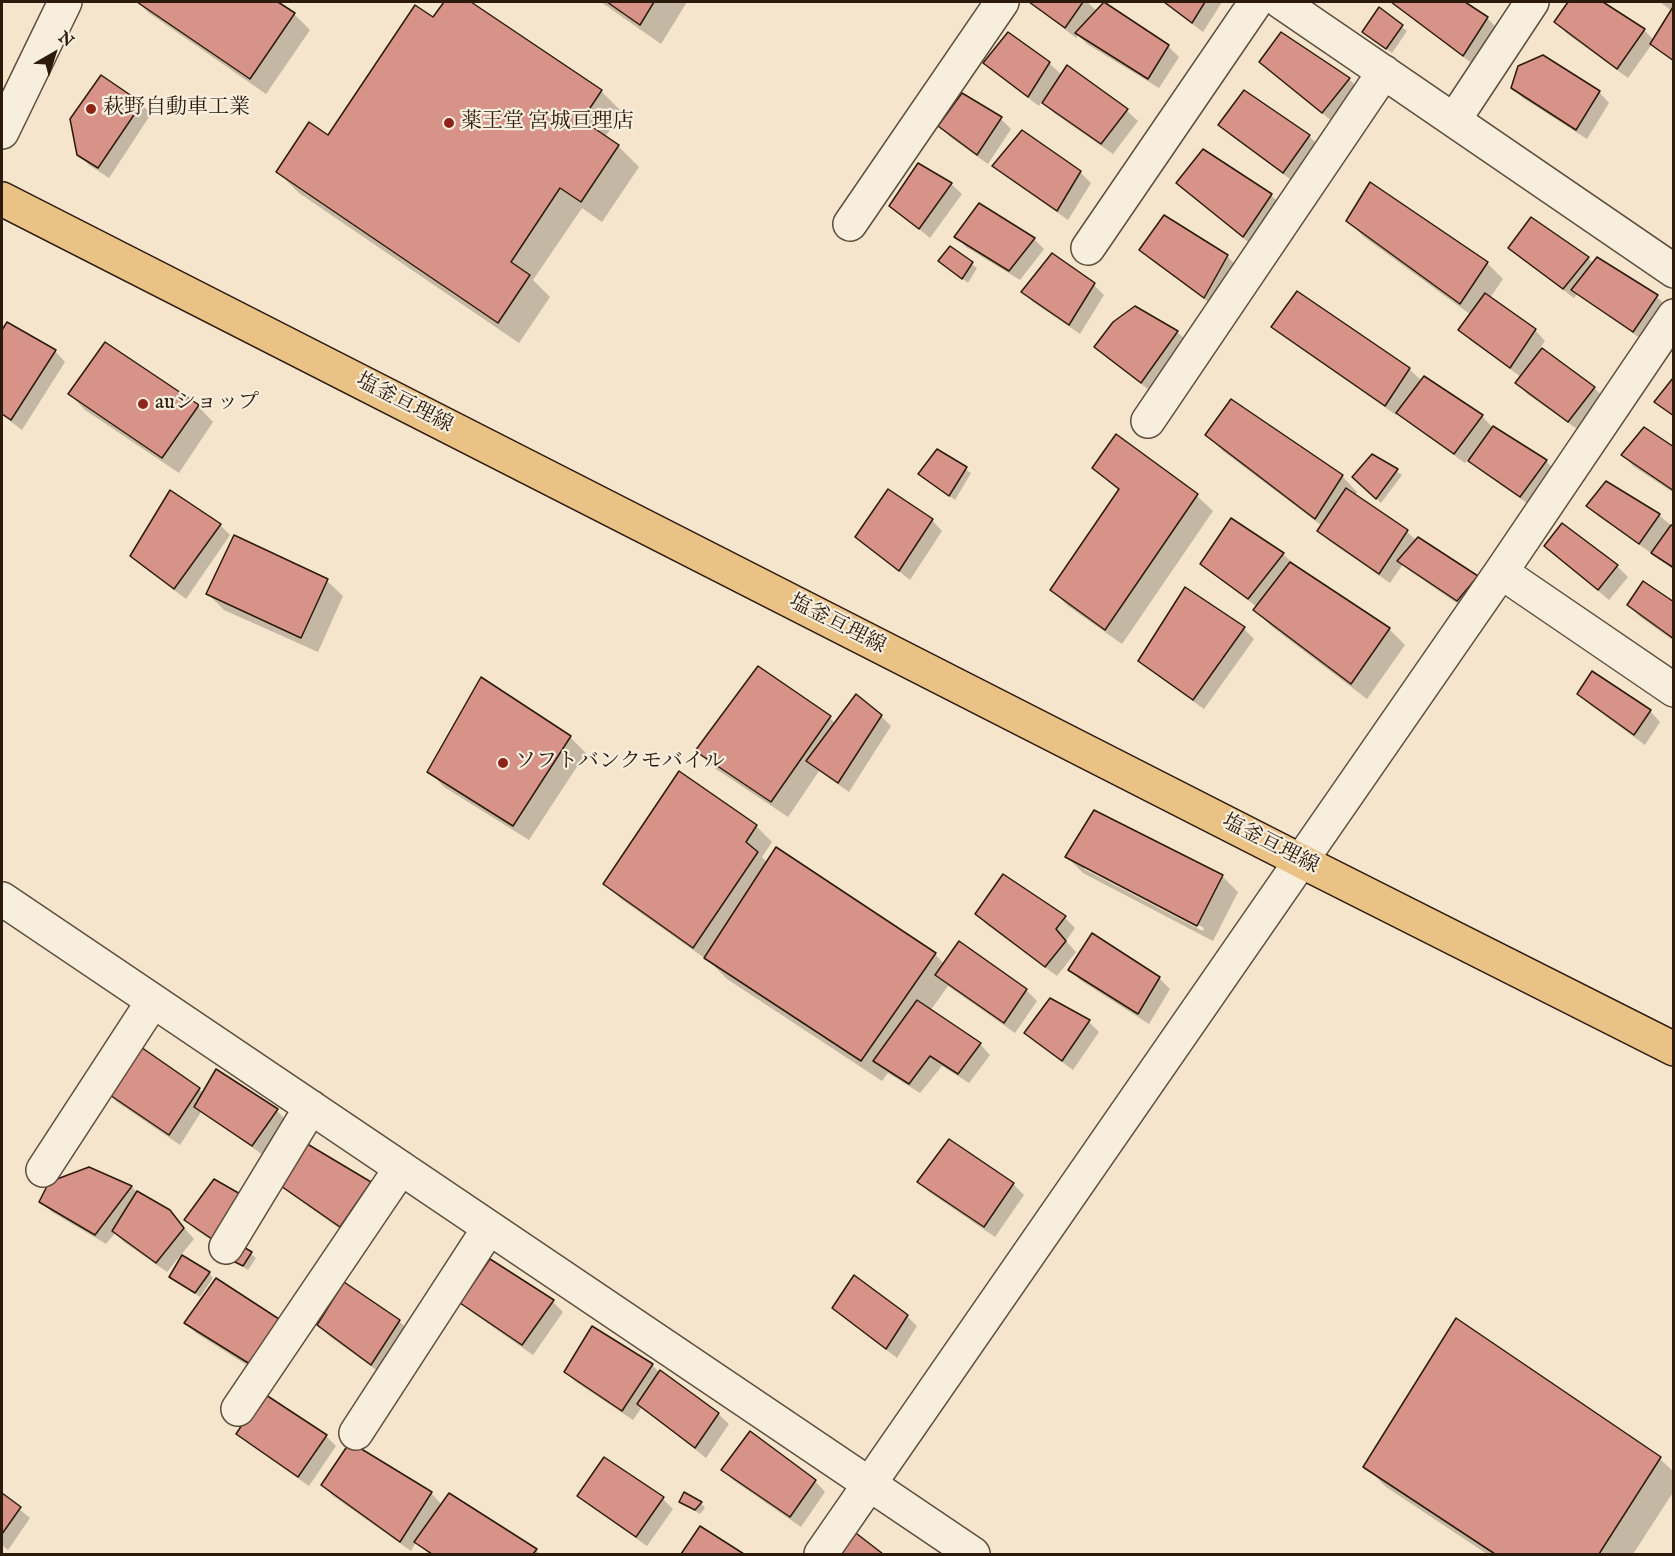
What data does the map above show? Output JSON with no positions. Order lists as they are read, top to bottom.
{
  "streets": {
    "main road": ["塩釜亘理線"]
  },
  "places": [
    "萩野自動車工業",
    "薬王堂 宮城亘理店",
    "auショップ",
    "ソフトバンクモバイル"
  ],
  "north": "top right"
}
